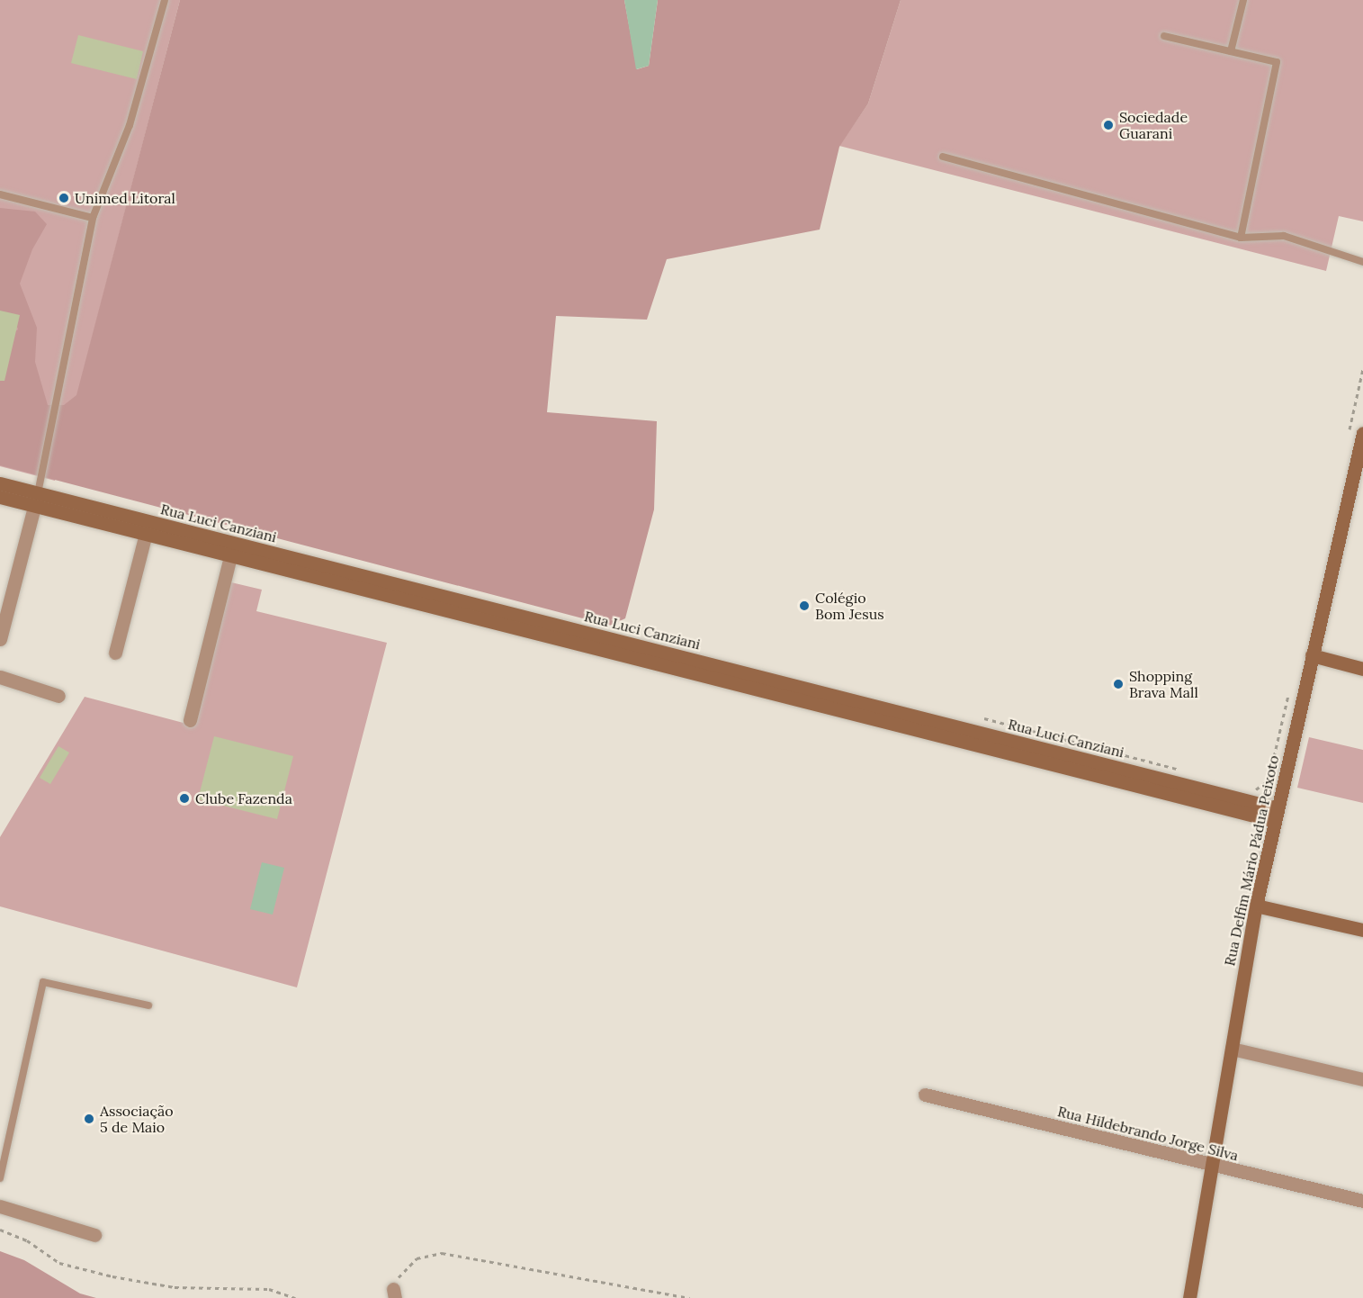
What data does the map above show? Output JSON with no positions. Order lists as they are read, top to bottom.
{
  "streets": {
    "main road": ["Rua Luci Canziani", "Rua Delfim Mário Pádua Peixoto"],
    "street": ["Rua Hildebrando Jorge Silva"]
  },
  "crossings": [
    ["Rua Luci Canziani", "Rua Delfim Mário Pádua Peixoto"],
    ["Rua Delfim Mário Pádua Peixoto", "Rua Hildebrando Jorge Silva"]
  ],
  "places": [
    "Sociedade Guarani",
    "Unimed Litoral",
    "Colégio Bom Jesus",
    "Shopping Brava Mall",
    "Clube Fazenda",
    "Associação 5 de Maio"
  ]
}
